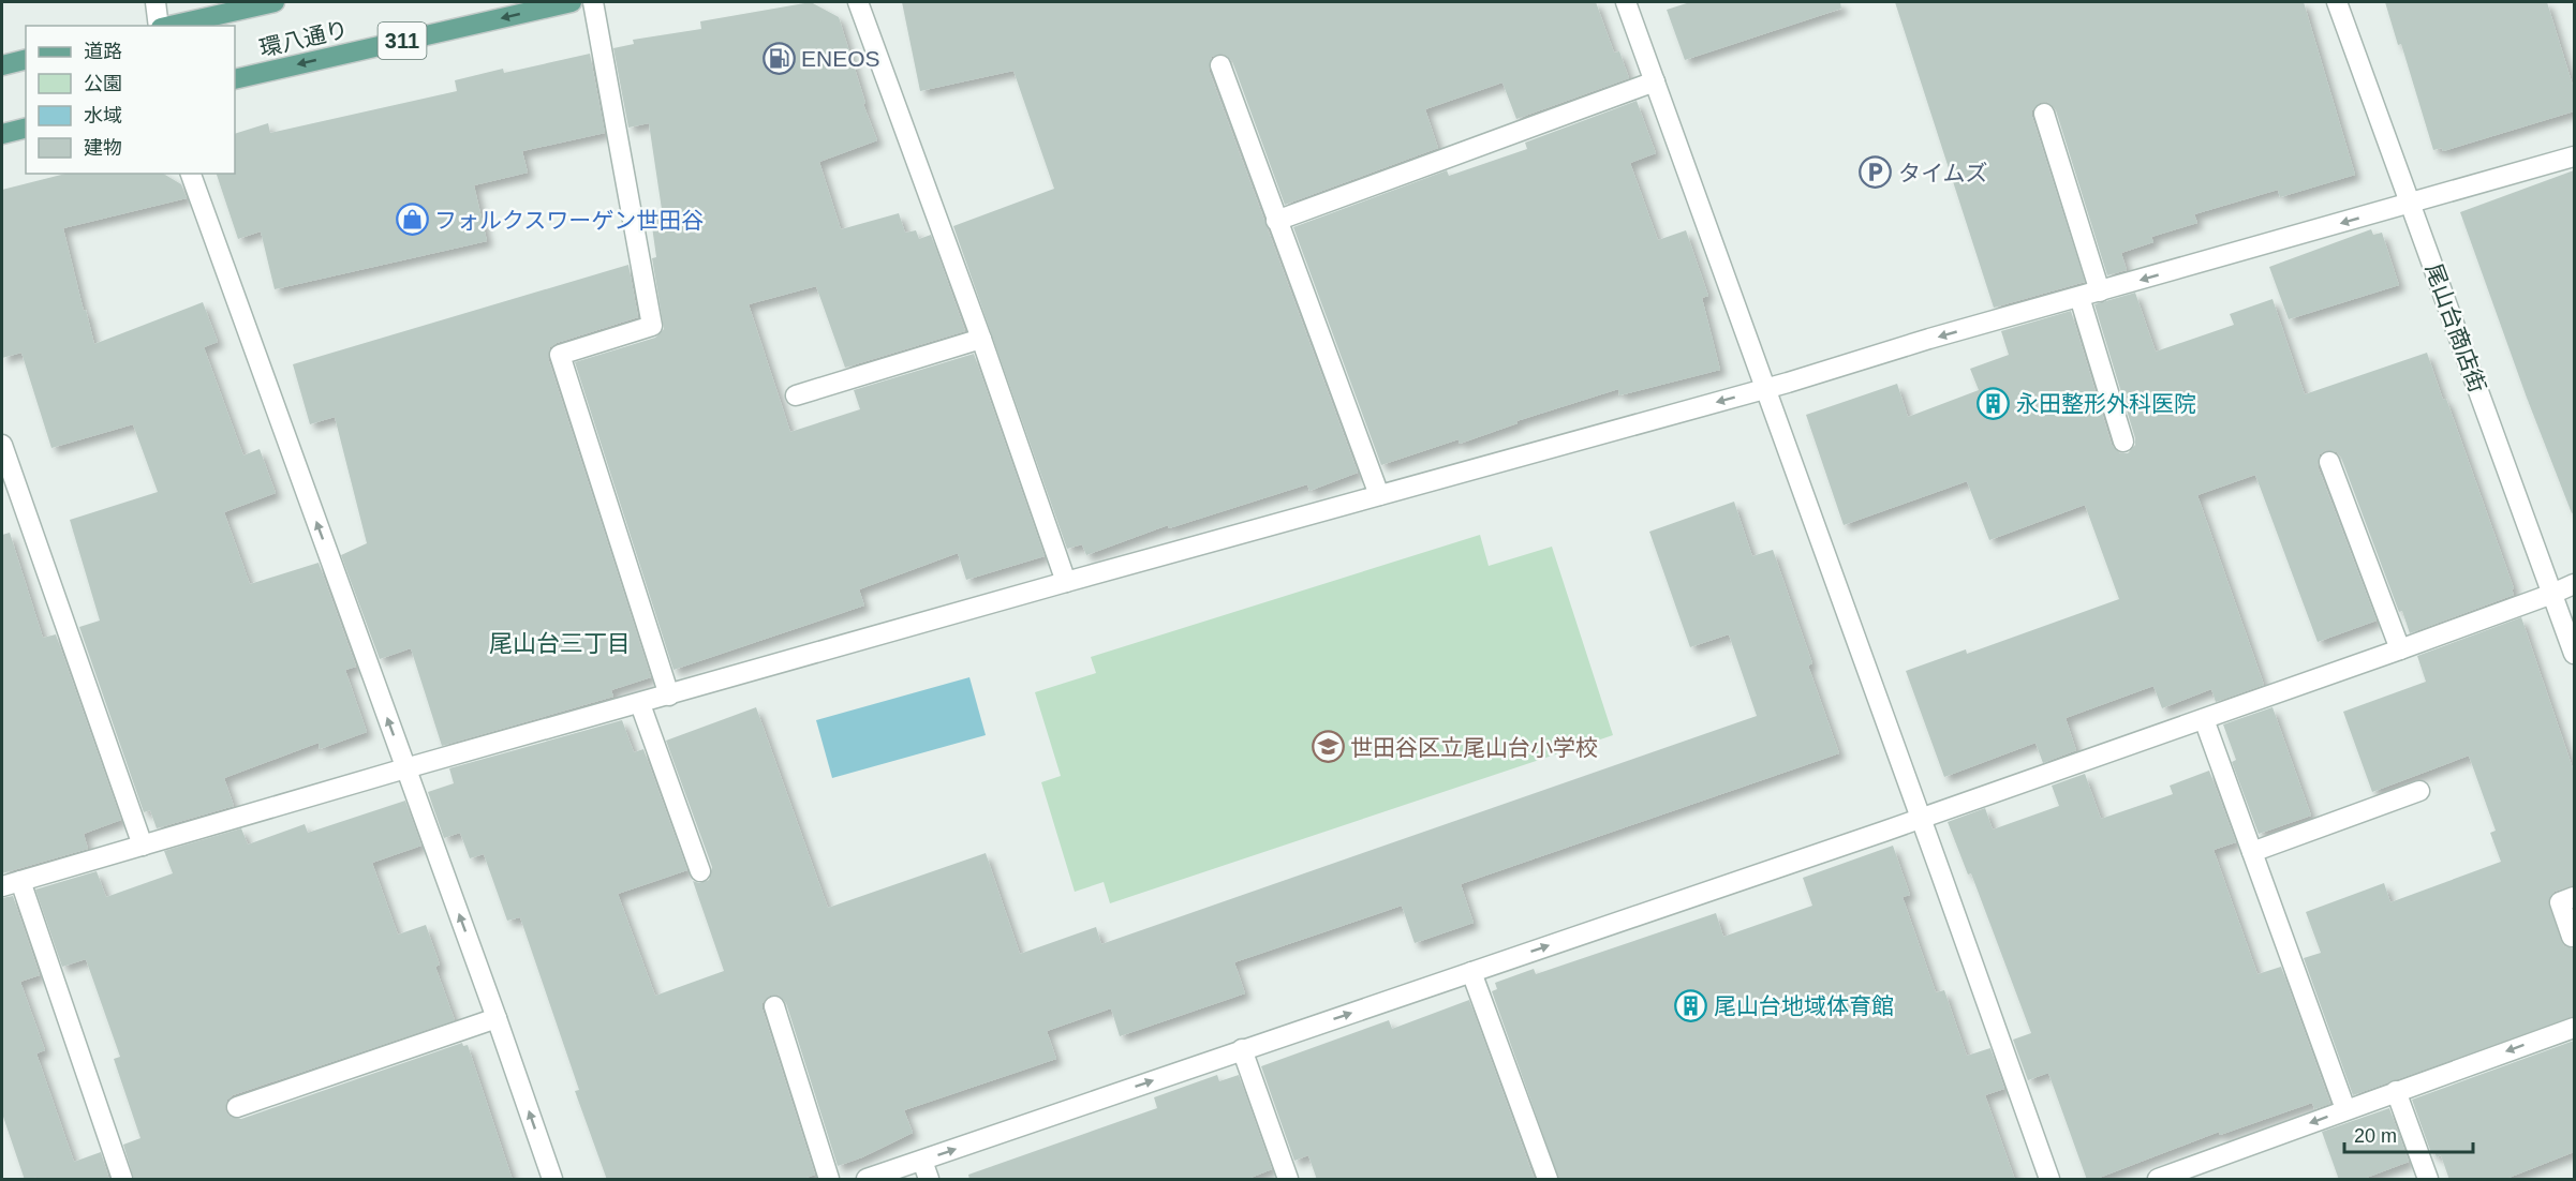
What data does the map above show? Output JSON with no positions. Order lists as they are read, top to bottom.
{
  "streets": {
    "main road": ["環八通り", "311"],
    "street": ["尾山台商店街"]
  },
  "one_way": ["環八通り"],
  "districts": ["尾山台三丁目"],
  "places": {
    "fuel station": ["ENEOS"],
    "parking": ["タイムズ"],
    "shop": ["フォルクスワーゲン世田谷"],
    "building": ["永田整形外科医院", "尾山台地域体育館"],
    "school or university": ["世田谷区立尾山台小学校"]
  },
  "legend": [
    "道路",
    "公園",
    "水域",
    "建物"
  ],
  "scale_bar": "20 m"
}
